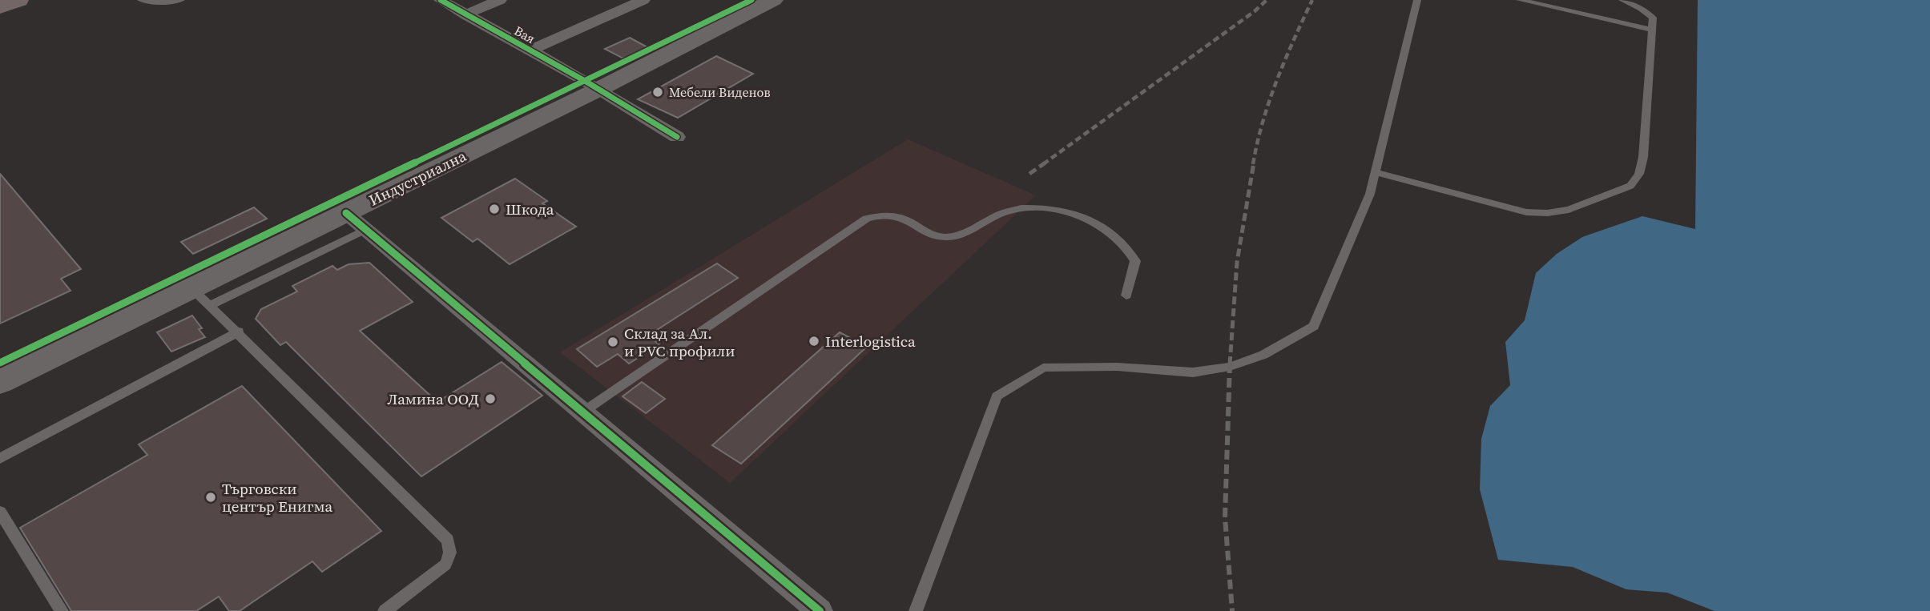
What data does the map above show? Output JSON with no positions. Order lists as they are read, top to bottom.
{
  "streets": {
    "main road": ["Индустриална"],
    "street": ["Вая"]
  },
  "crossings": [
    ["Вая", "Индустриална"]
  ],
  "places": [
    "Мебели Виденов",
    "Шкода",
    "Interlogistica",
    "Склад за Ал. и PVC профили",
    "Ламина ООД",
    "Търговски център Енигма"
  ]
}
